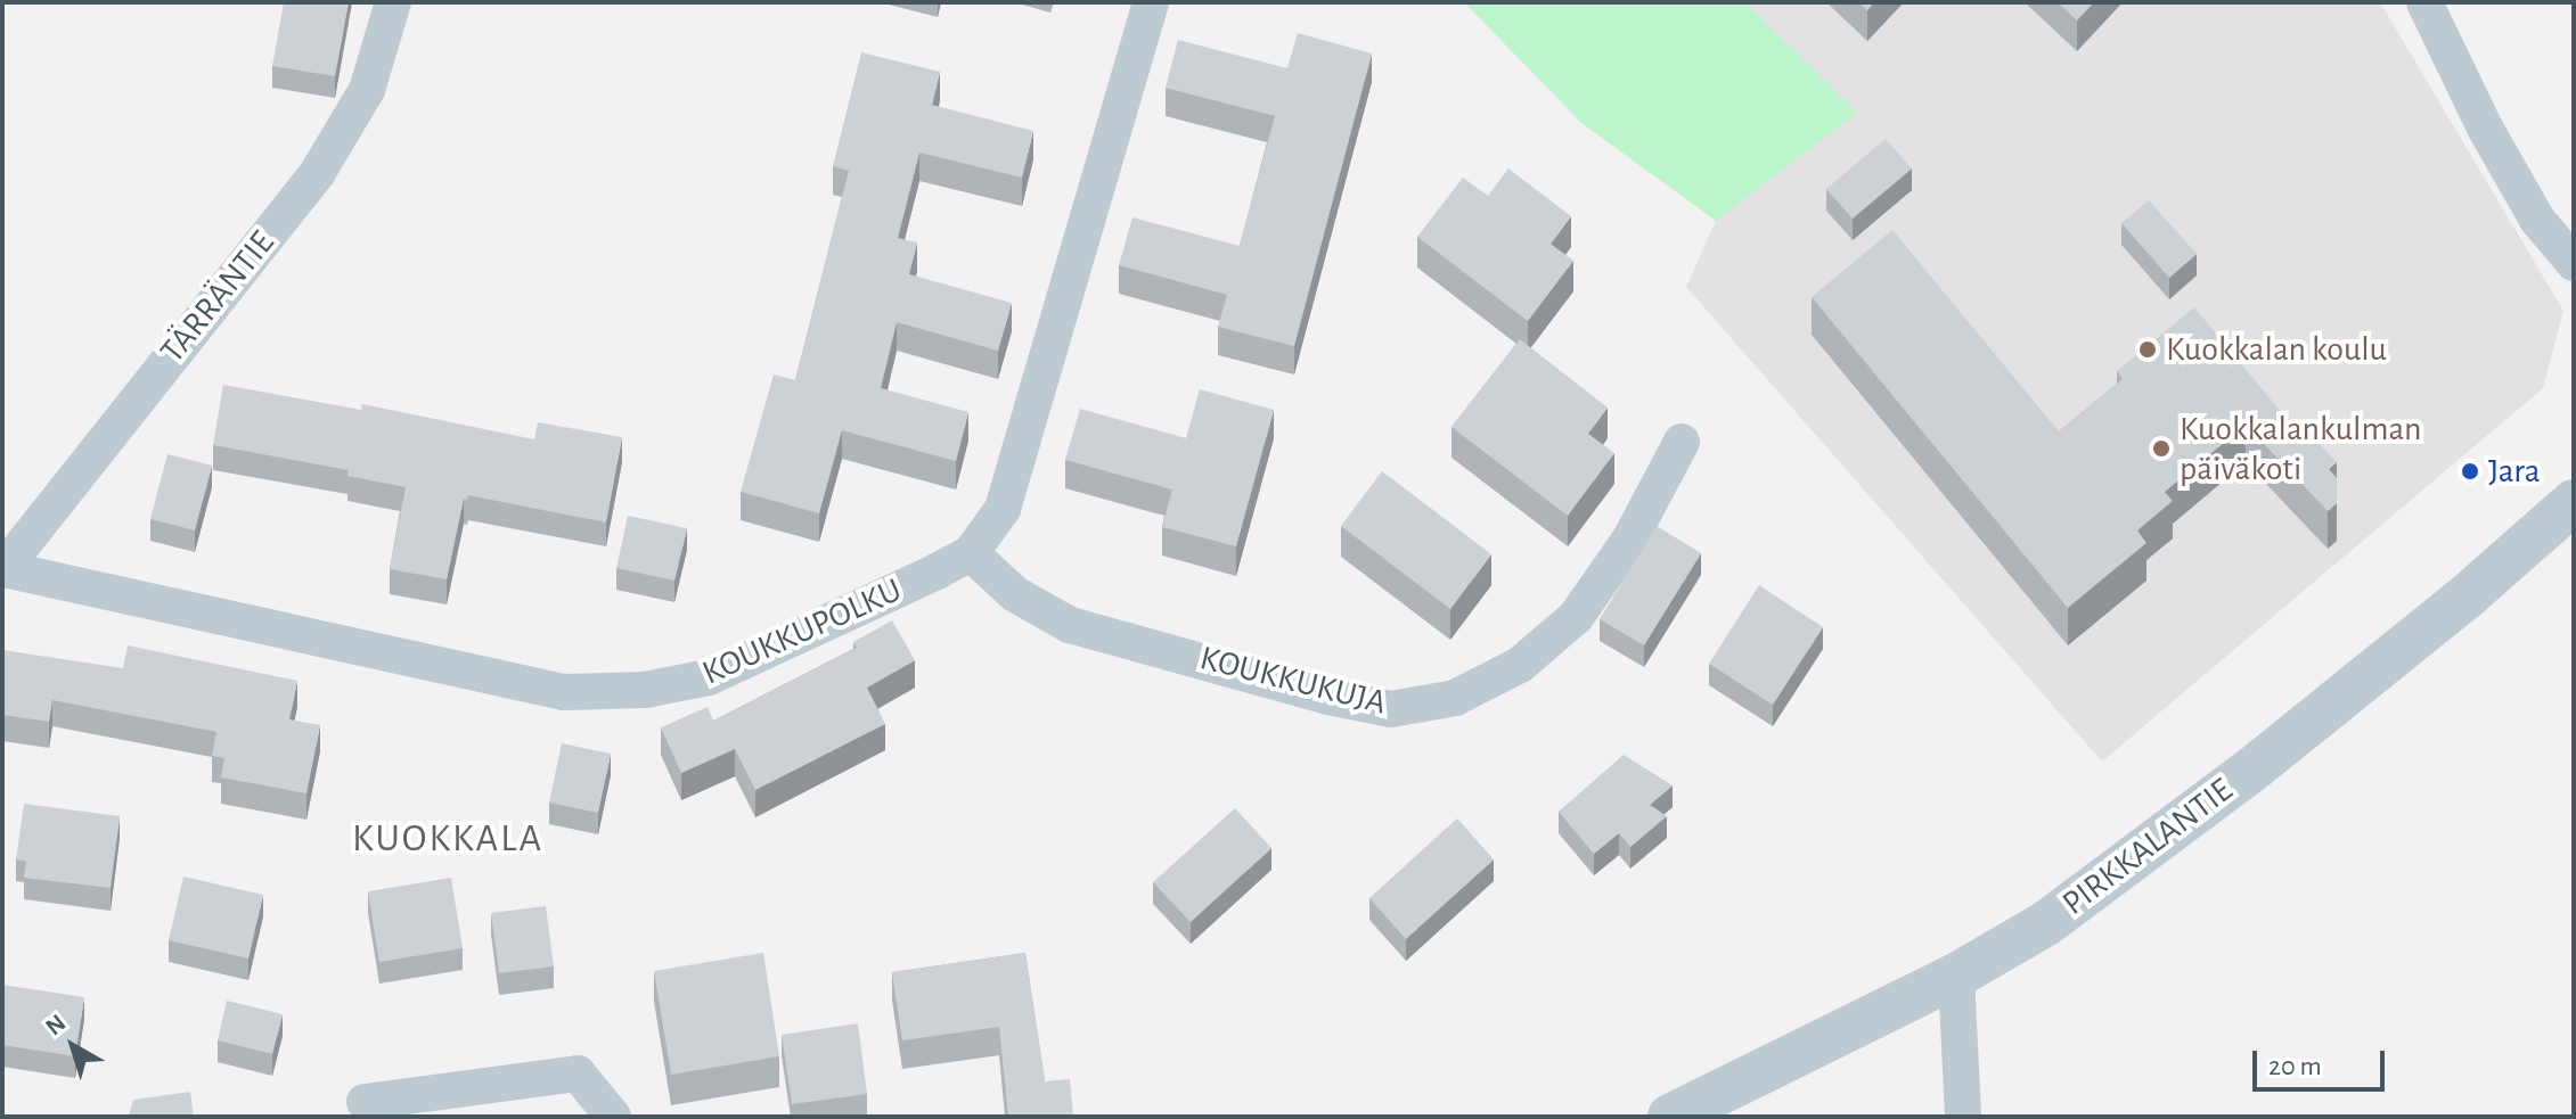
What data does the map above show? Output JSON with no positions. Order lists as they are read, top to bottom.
{
  "streets": {
    "street": [
      "TÄRRÄNTIE",
      "KOUKKUPOLKU",
      "KOUKKUKUJA",
      "PIRKKALANTIE"
    ]
  },
  "crossings": [
    ["TÄRRÄNTIE", "KOUKKUPOLKU"],
    ["KOUKKUPOLKU", "KOUKKUKUJA"]
  ],
  "districts": ["KUOKKALA"],
  "places": ["Kuokkalan koulu", "Kuokkalankulman päiväkoti", "Jara"],
  "scale_bar": "20 m",
  "north": "top left"
}
